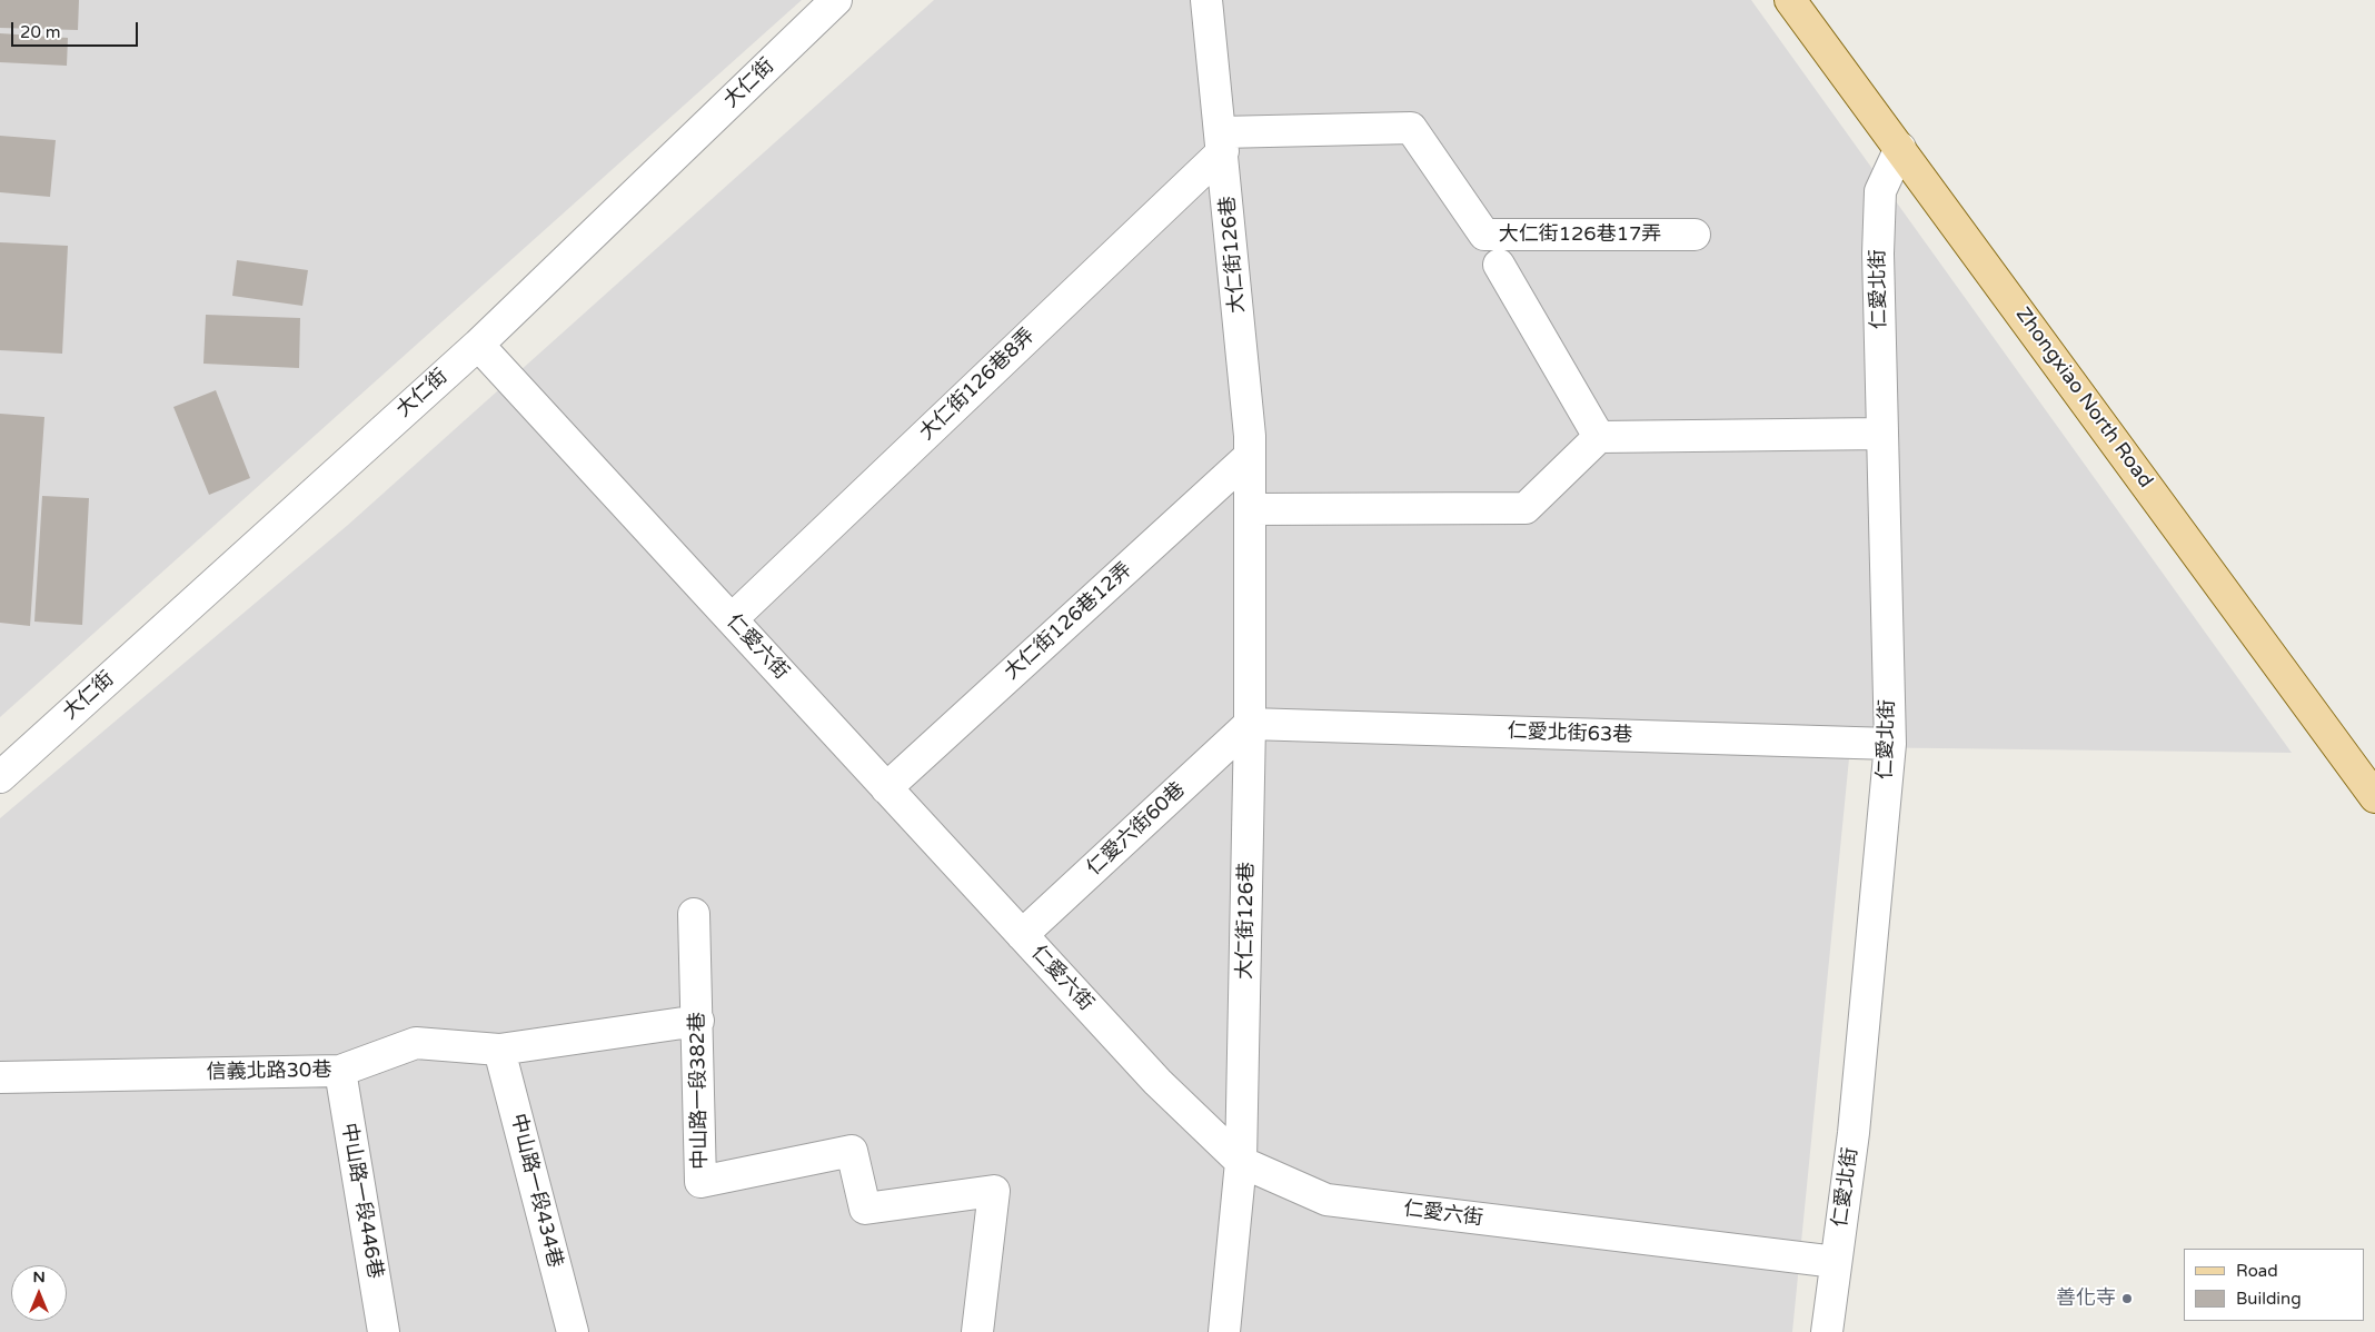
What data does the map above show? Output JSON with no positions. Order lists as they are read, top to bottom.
{
  "streets": {
    "main road": ["Zhongxiao North Road"],
    "street": [
      "大仁街",
      "大仁街126巷17弄",
      "大仁街126巷",
      "仁愛北街",
      "大仁街126巷8弄",
      "大仁街126巷12弄",
      "仁愛六街",
      "仁愛北街63巷",
      "仁愛六街60巷",
      "信義北路30巷",
      "中山路一段382巷",
      "中山路一段434巷",
      "中山路一段446巷"
    ]
  },
  "crossings": [
    ["大仁街", "仁愛六街"],
    ["大仁街126巷17弄", "大仁街126巷"],
    ["大仁街126巷17弄", "大仁街126巷8弄"],
    ["大仁街126巷", "大仁街126巷8弄"],
    ["大仁街126巷", "大仁街126巷12弄"],
    ["大仁街126巷", "仁愛六街"],
    ["大仁街126巷", "仁愛北街63巷"],
    ["大仁街126巷", "仁愛六街60巷"],
    ["仁愛北街", "Zhongxiao North Road"],
    ["仁愛北街", "仁愛六街"],
    ["仁愛北街", "仁愛北街63巷"],
    ["大仁街126巷8弄", "仁愛六街"],
    ["大仁街126巷12弄", "仁愛六街"],
    ["仁愛六街", "仁愛六街60巷"],
    ["仁愛北街63巷", "仁愛六街60巷"],
    ["信義北路30巷", "中山路一段382巷"],
    ["信義北路30巷", "中山路一段434巷"],
    ["信義北路30巷", "中山路一段446巷"]
  ],
  "places": ["善化寺"],
  "legend": ["Road", "Building"],
  "scale_bar": "20 m",
  "north": "top"
}
